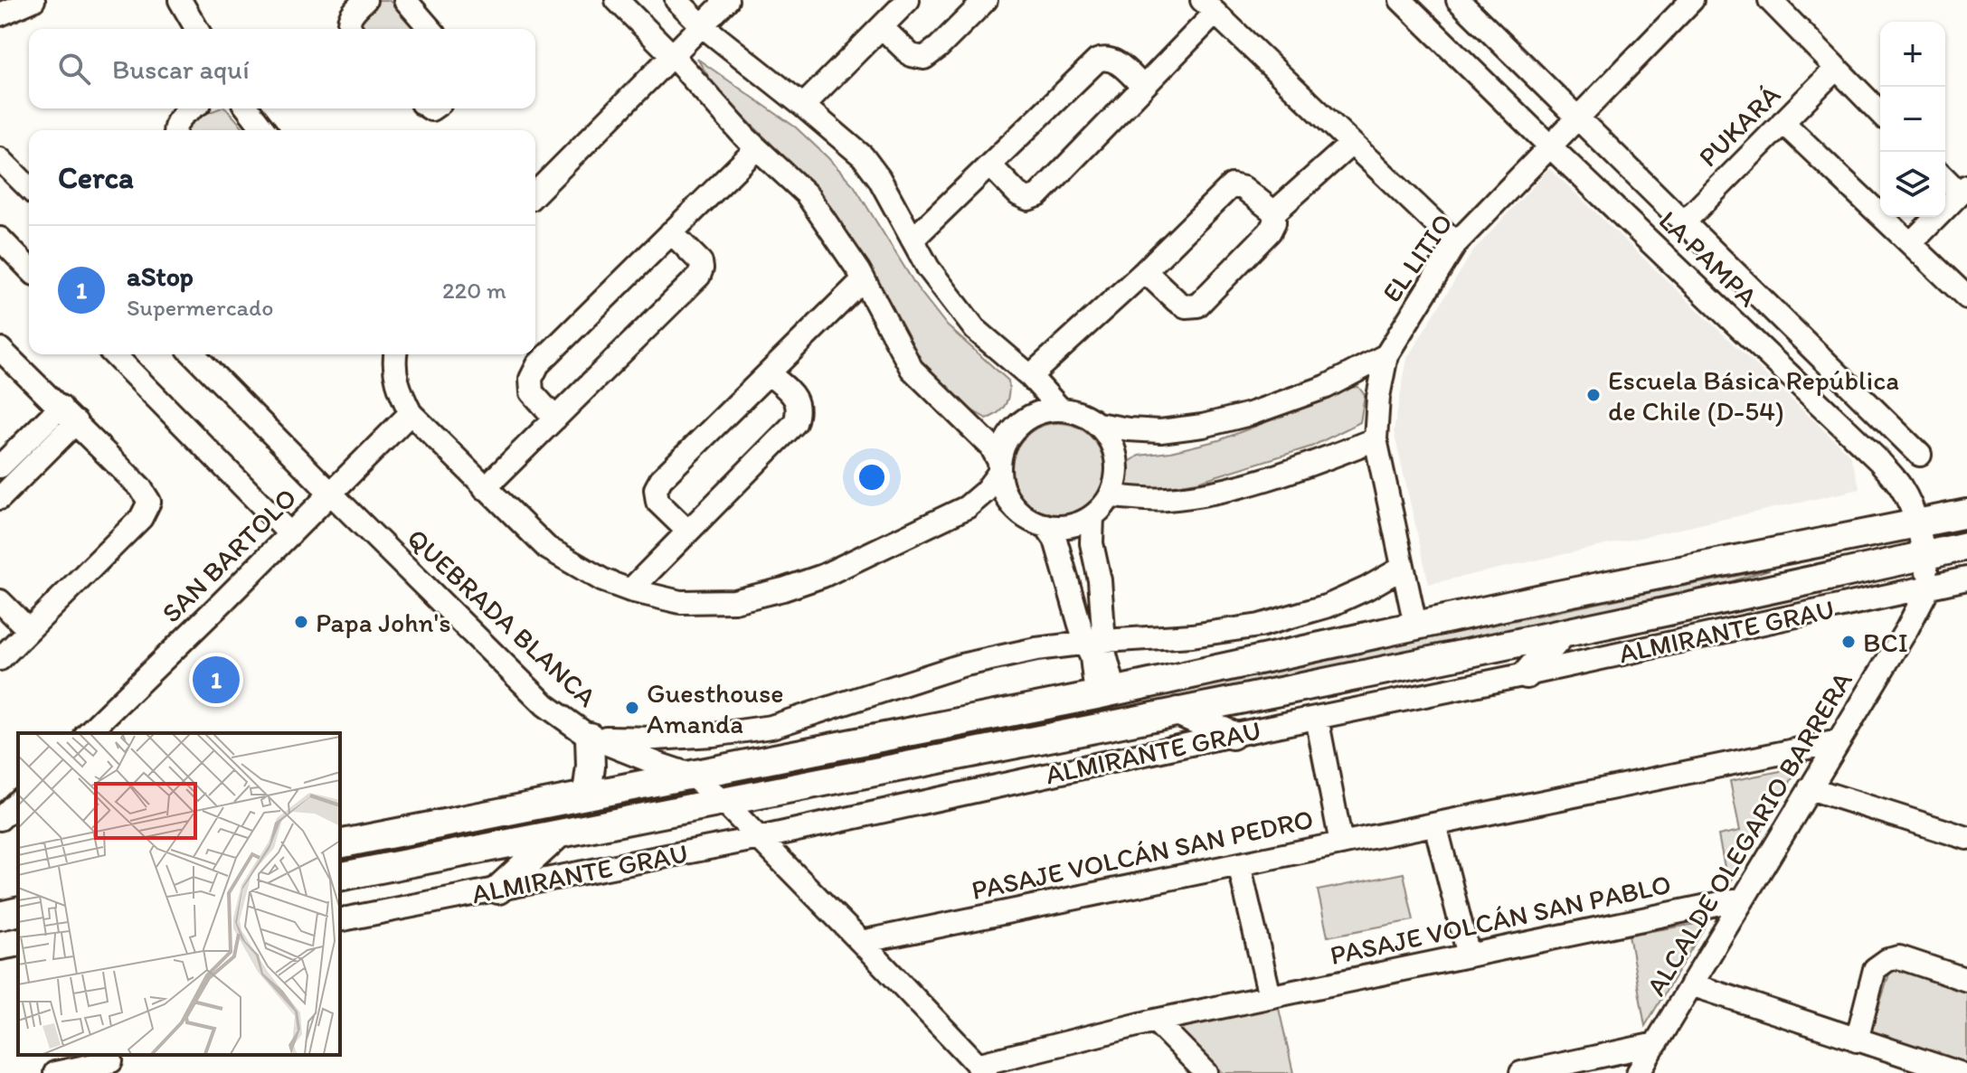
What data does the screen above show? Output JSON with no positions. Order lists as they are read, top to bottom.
{
  "streets": {
    "main road": ["ALMIRANTE GRAU"],
    "street": [
      "PUKARÁ",
      "EL LITIO",
      "LA PAMPA",
      "SAN BARTOLO",
      "QUEBRADA BLANCA",
      "ALCALDE OLEGARIO BARRERA",
      "PASAJE VOLCÁN SAN PEDRO",
      "PASAJE VOLCÁN SAN PABLO"
    ]
  },
  "crossings": [
    ["PUKARÁ", "LA PAMPA"],
    ["EL LITIO", "LA PAMPA"],
    ["LA PAMPA", "ALMIRANTE GRAU"],
    ["LA PAMPA", "ALCALDE OLEGARIO BARRERA"],
    ["SAN BARTOLO", "QUEBRADA BLANCA"],
    ["QUEBRADA BLANCA", "ALMIRANTE GRAU"],
    ["QUEBRADA BLANCA", "PASAJE VOLCÁN SAN PEDRO"],
    ["QUEBRADA BLANCA", "PASAJE VOLCÁN SAN PABLO"],
    ["ALMIRANTE GRAU", "ALCALDE OLEGARIO BARRERA"],
    ["ALCALDE OLEGARIO BARRERA", "PASAJE VOLCÁN SAN PEDRO"],
    ["ALCALDE OLEGARIO BARRERA", "PASAJE VOLCÁN SAN PABLO"]
  ],
  "places": [
    "Escuela Básica República de Chile (D-54)",
    "Papa John's",
    "BCI",
    "Guesthouse Amanda"
  ],
  "page": {
    "map_buttons": ["+", "−"],
    "search": "Buscar aquí",
    "heading": "Cerca",
    "list": [
      {
        "mark": "1",
        "name": "aStop",
        "note": "Supermercado",
        "value": "220 m"
      }
    ],
    "pins": "1"
  }
}
